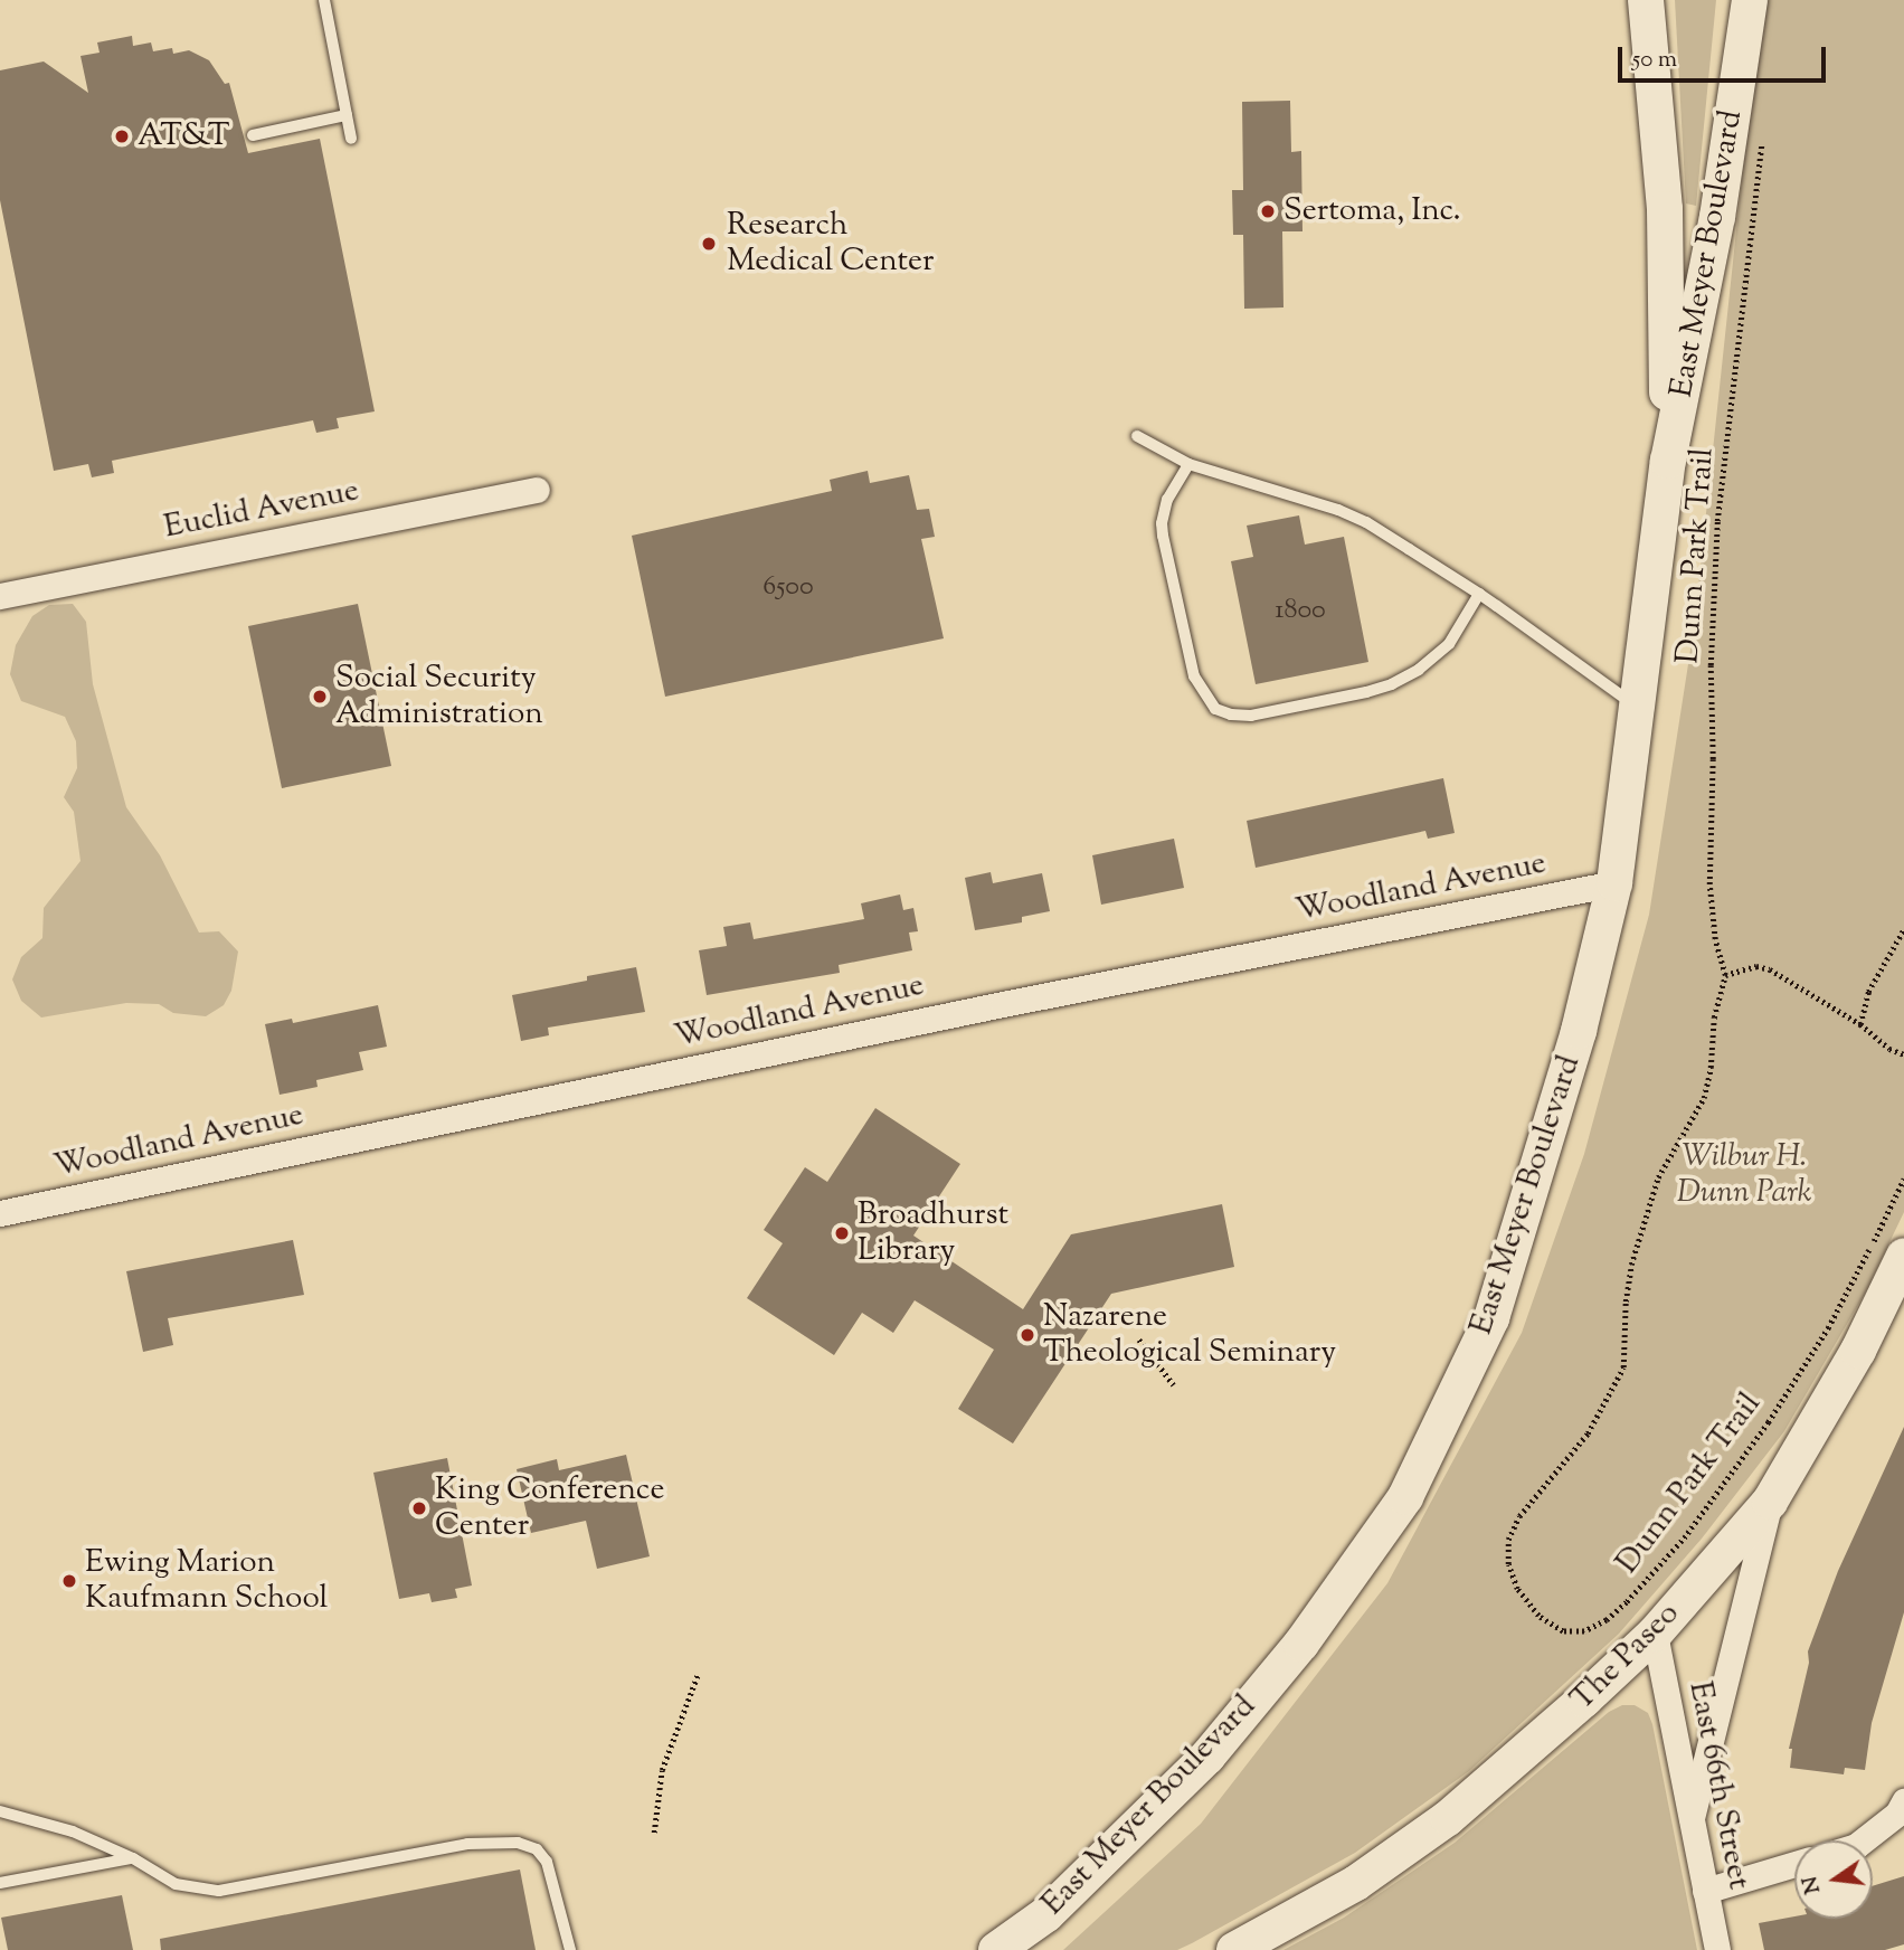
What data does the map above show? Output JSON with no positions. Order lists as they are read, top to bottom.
{
  "streets": {
    "main road": ["East Meyer Boulevard", "The Paseo"],
    "street": ["Euclid Avenue", "Woodland Avenue", "East 66th Street"],
    "path": ["Dunn Park Trail"]
  },
  "crossings": [
    ["East Meyer Boulevard", "Woodland Avenue"],
    ["The Paseo", "East 66th Street"]
  ],
  "parks": ["Wilbur H. Dunn Park"],
  "places": [
    "AT&T",
    "Sertoma, Inc.",
    "Research Medical Center",
    "Social Security Administration",
    "Broadhurst Library",
    "Nazarene Theological Seminary",
    "King Conference Center",
    "Ewing Marion Kaufmann School"
  ],
  "house_numbers": ["6500", "1800"],
  "scale_bar": "50 m",
  "north": "left"
}
